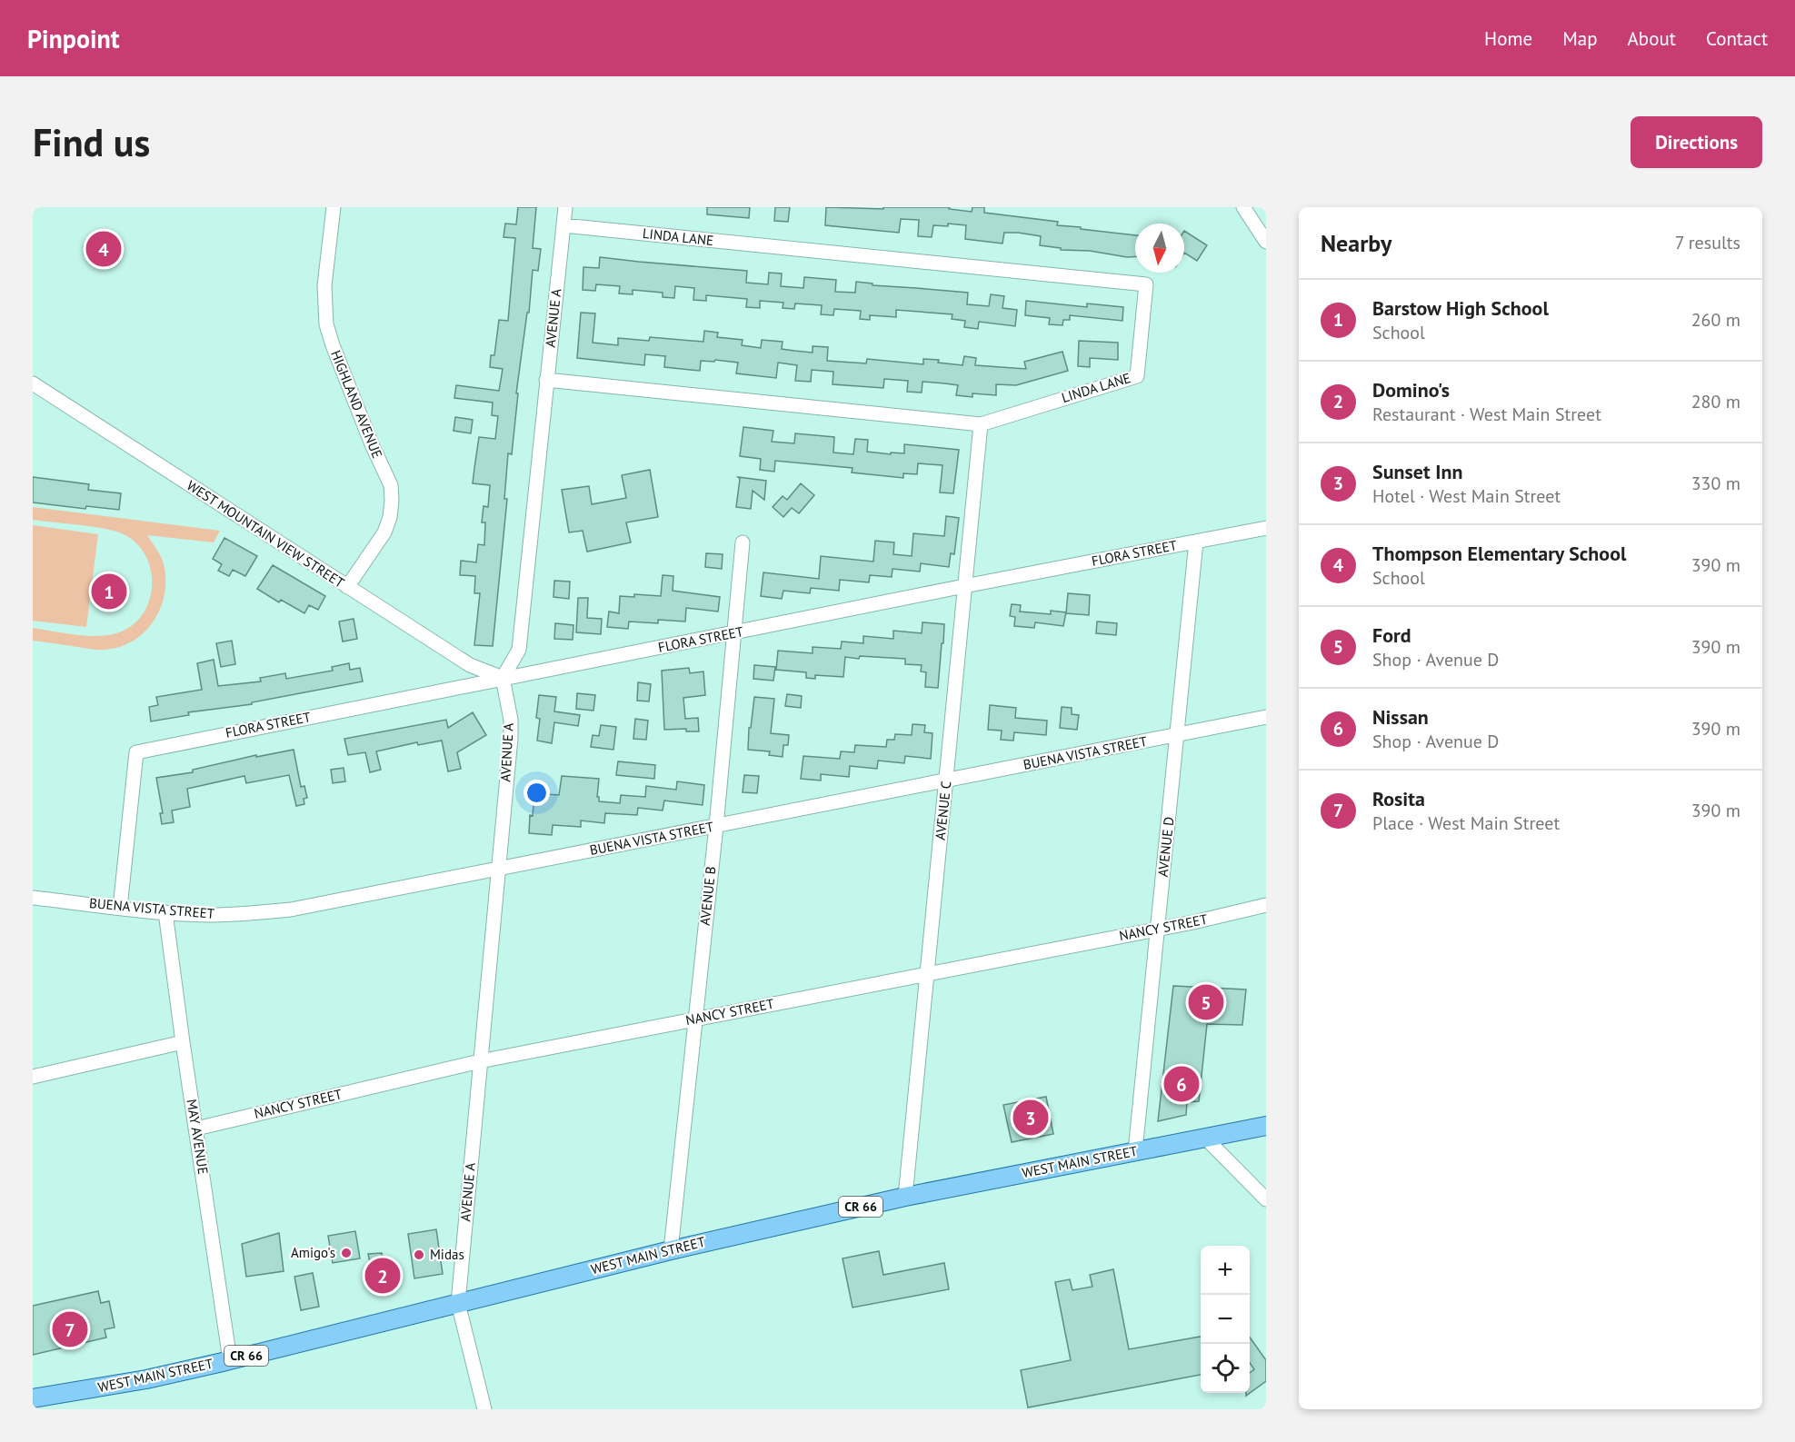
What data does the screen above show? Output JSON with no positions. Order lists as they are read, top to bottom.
{
  "streets": {
    "main road": ["WEST MAIN STREET", "CR 66"],
    "street": [
      "LINDA LANE",
      "AVENUE A",
      "HIGHLAND AVENUE",
      "WEST MOUNTAIN VIEW STREET",
      "FLORA STREET",
      "BUENA VISTA STREET",
      "AVENUE C",
      "AVENUE D",
      "AVENUE B",
      "NANCY STREET",
      "MAY AVENUE"
    ]
  },
  "crossings": [
    ["LINDA LANE", "AVENUE A"],
    ["LINDA LANE", "AVENUE C"],
    ["AVENUE A", "WEST MOUNTAIN VIEW STREET"],
    ["AVENUE A", "FLORA STREET"],
    ["AVENUE A", "BUENA VISTA STREET"],
    ["AVENUE A", "NANCY STREET"],
    ["AVENUE A", "WEST MAIN STREET"],
    ["HIGHLAND AVENUE", "WEST MOUNTAIN VIEW STREET"],
    ["WEST MOUNTAIN VIEW STREET", "FLORA STREET"],
    ["FLORA STREET", "BUENA VISTA STREET"],
    ["FLORA STREET", "AVENUE C"],
    ["FLORA STREET", "AVENUE D"],
    ["FLORA STREET", "AVENUE B"],
    ["BUENA VISTA STREET", "AVENUE C"],
    ["BUENA VISTA STREET", "AVENUE D"],
    ["BUENA VISTA STREET", "AVENUE B"],
    ["BUENA VISTA STREET", "MAY AVENUE"],
    ["AVENUE C", "NANCY STREET"],
    ["AVENUE C", "WEST MAIN STREET"],
    ["AVENUE D", "NANCY STREET"],
    ["AVENUE D", "WEST MAIN STREET"],
    ["AVENUE B", "NANCY STREET"],
    ["AVENUE B", "WEST MAIN STREET"],
    ["NANCY STREET", "MAY AVENUE"],
    ["MAY AVENUE", "WEST MAIN STREET"]
  ],
  "places": ["Amigo's", "Midas"],
  "north": "bottom",
  "page": {
    "header": "Pinpoint",
    "nav": [
      "Home",
      "Map",
      "About",
      "Contact"
    ],
    "buttons": "Directions",
    "title": "Find us",
    "heading": ["Nearby", "7 results"],
    "pins": [
      "4",
      "1",
      "5",
      "6",
      "3",
      "2",
      "7"
    ],
    "list": [
      {
        "mark": "1",
        "name": "Barstow High School",
        "note": "School",
        "value": "260 m"
      },
      {
        "mark": "2",
        "name": "Domino's",
        "note": "Restaurant · West Main Street",
        "value": "280 m"
      },
      {
        "mark": "3",
        "name": "Sunset Inn",
        "note": "Hotel · West Main Street",
        "value": "330 m"
      },
      {
        "mark": "4",
        "name": "Thompson Elementary School",
        "note": "School",
        "value": "390 m"
      },
      {
        "mark": "5",
        "name": "Ford",
        "note": "Shop · Avenue D",
        "value": "390 m"
      },
      {
        "mark": "6",
        "name": "Nissan",
        "note": "Shop · Avenue D",
        "value": "390 m"
      },
      {
        "mark": "7",
        "name": "Rosita",
        "note": "Place · West Main Street",
        "value": "390 m"
      }
    ],
    "map_buttons": ["+", "−"]
  }
}
